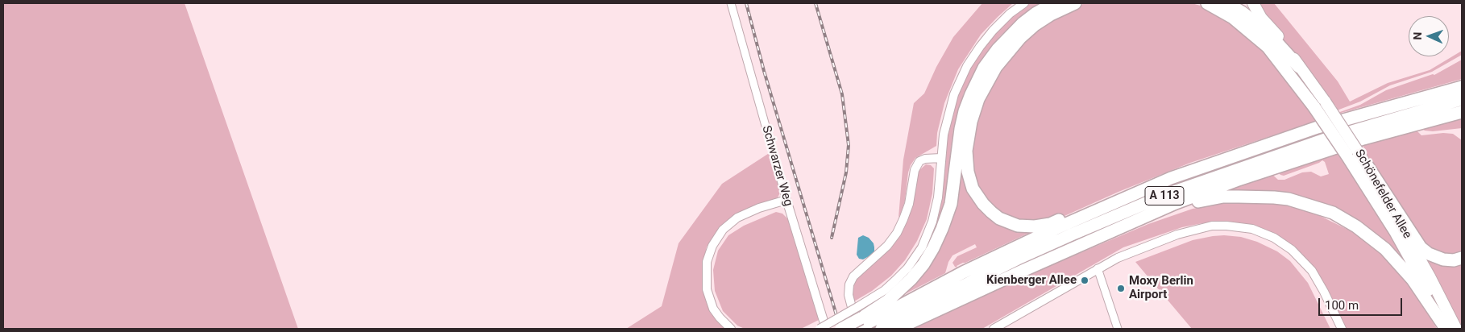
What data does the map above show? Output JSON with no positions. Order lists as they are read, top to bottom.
{
  "streets": {
    "highway": ["Schönefelder Allee", "A 113"],
    "street": ["Schwarzer Weg"]
  },
  "places": ["Kienberger Allee", "Moxy Berlin Airport"],
  "scale_bar": "100 m",
  "north": "left"
}
